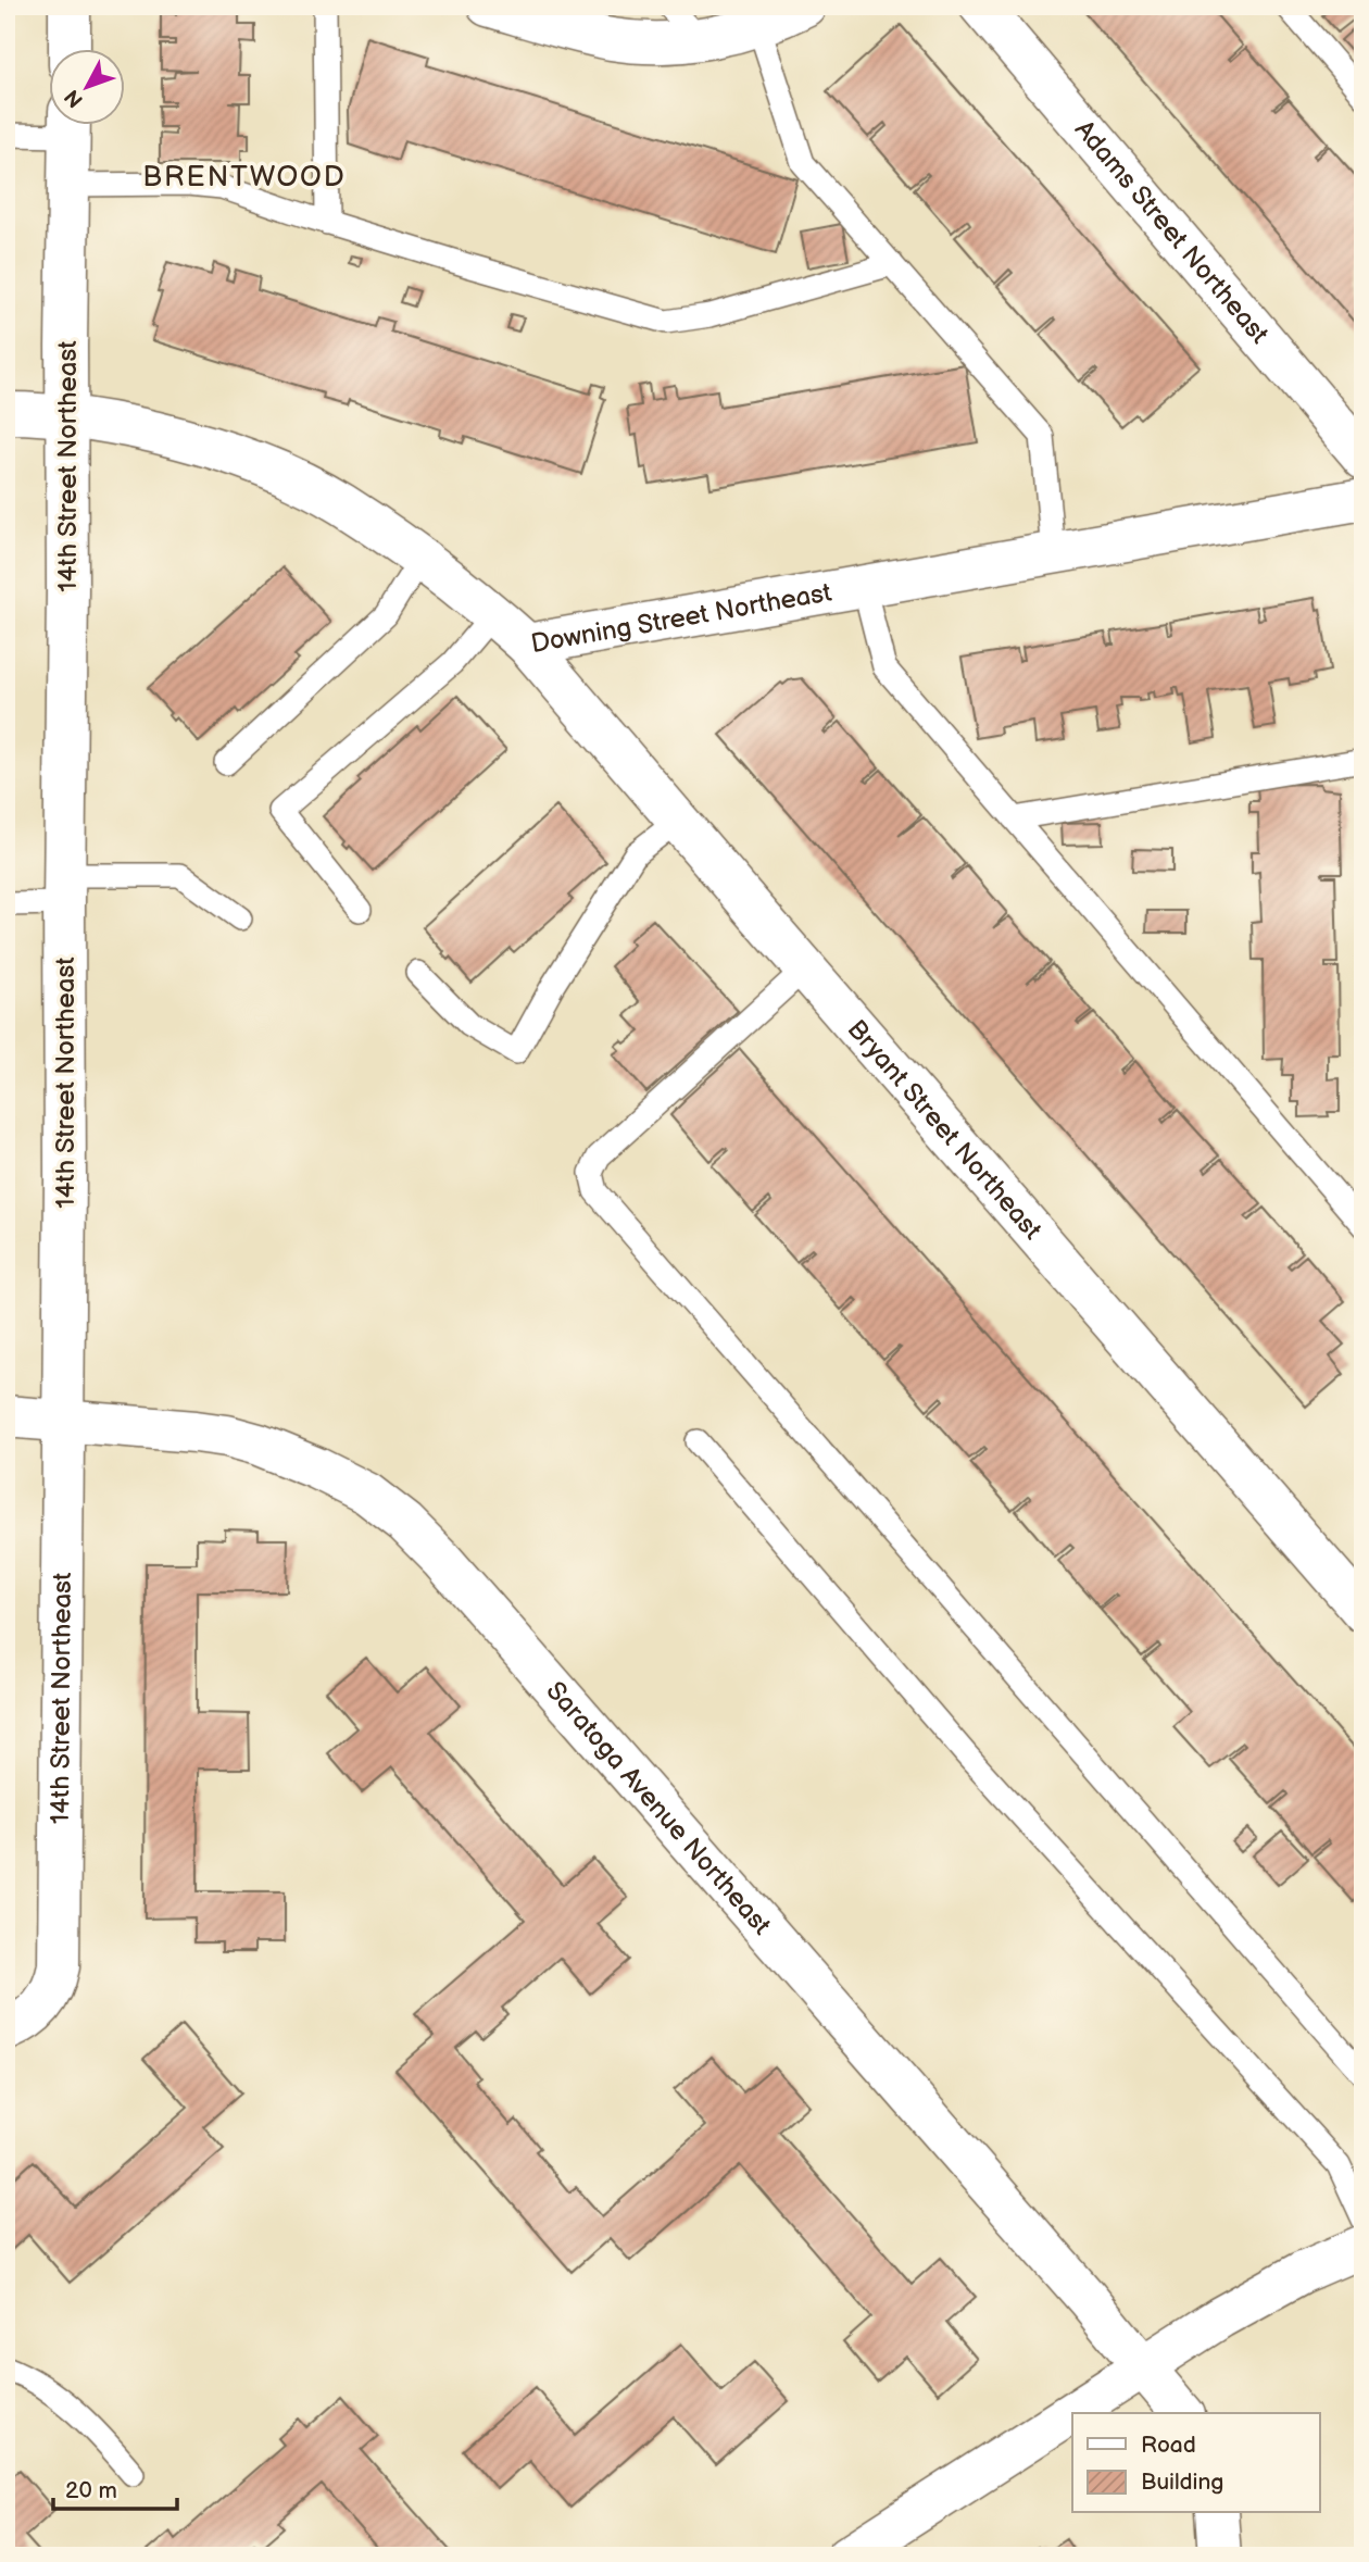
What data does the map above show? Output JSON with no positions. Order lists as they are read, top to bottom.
{
  "streets": {
    "street": [
      "Adams Street Northeast",
      "14th Street Northeast",
      "Downing Street Northeast",
      "Bryant Street Northeast",
      "Saratoga Avenue Northeast"
    ]
  },
  "crossings": [
    ["14th Street Northeast", "Downing Street Northeast"],
    ["14th Street Northeast", "Saratoga Avenue Northeast"],
    ["Downing Street Northeast", "Bryant Street Northeast"]
  ],
  "districts": ["BRENTWOOD"],
  "legend": ["Road", "Building"],
  "scale_bar": "20 m",
  "north": "bottom left"
}
